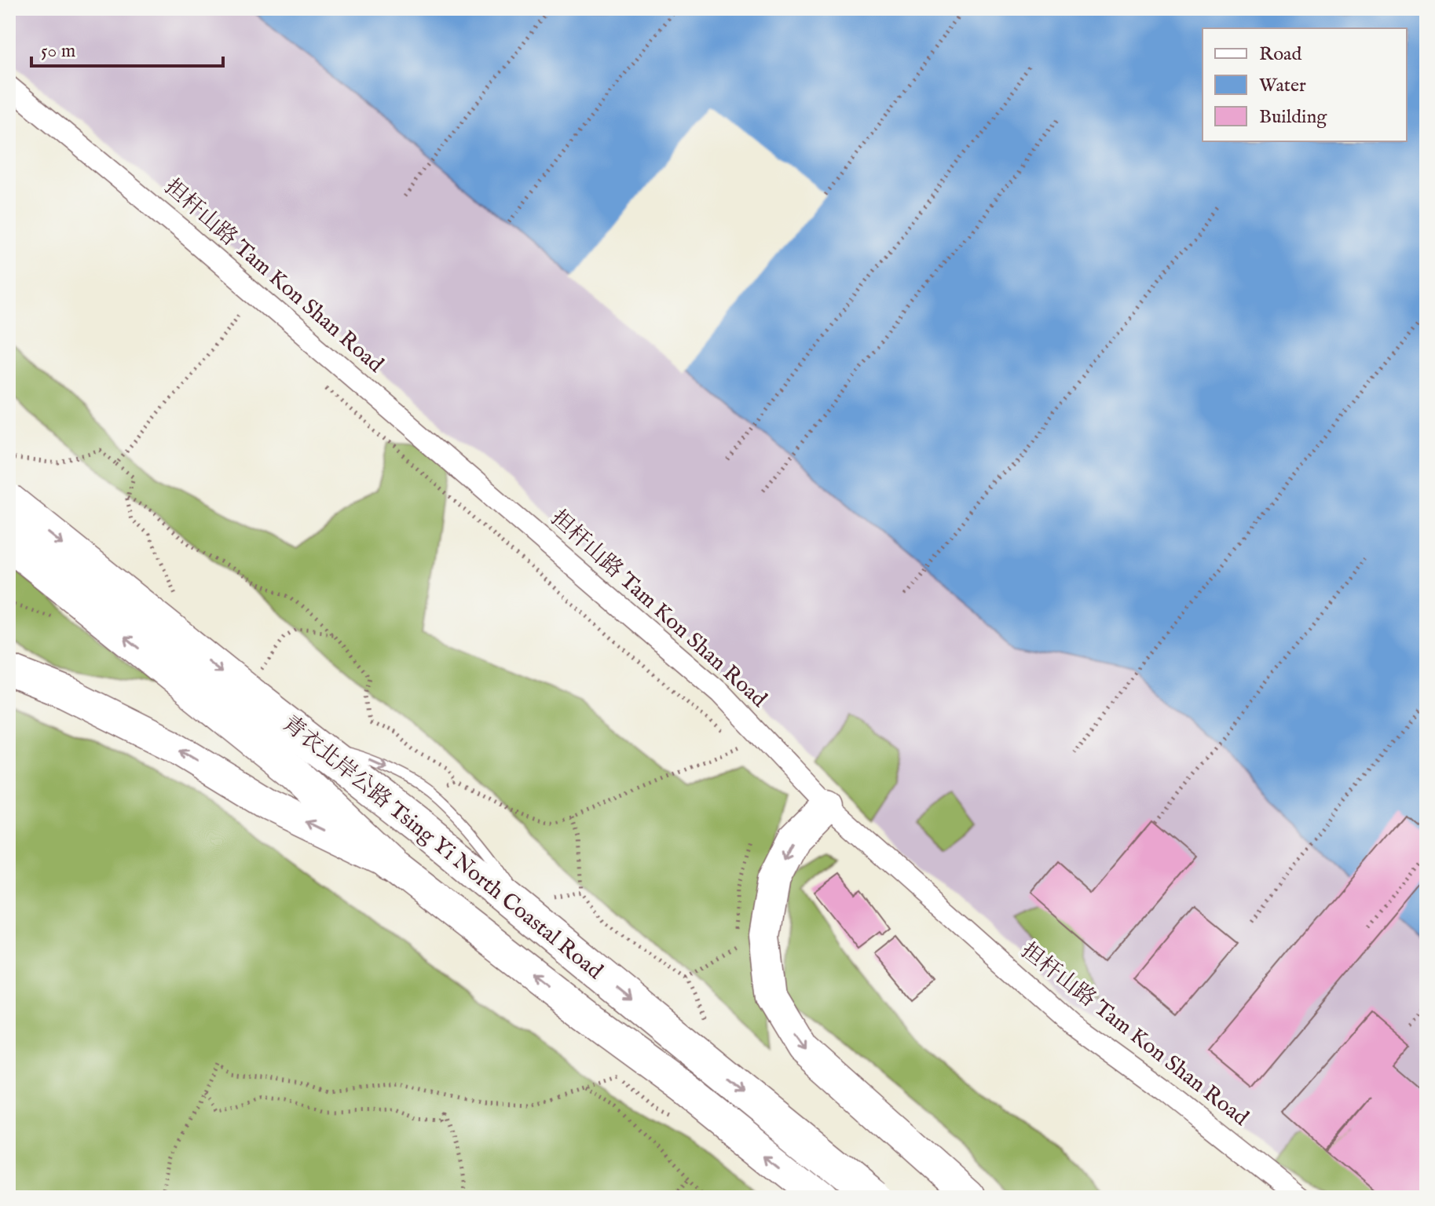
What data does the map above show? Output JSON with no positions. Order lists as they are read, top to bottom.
{
  "streets": {
    "highway": ["青衣北岸公路 Tsing Yi North Coastal Road"],
    "street": ["担杆山路 Tam Kon Shan Road"]
  },
  "legend": ["Road", "Water", "Building"],
  "scale_bar": "50 m"
}
